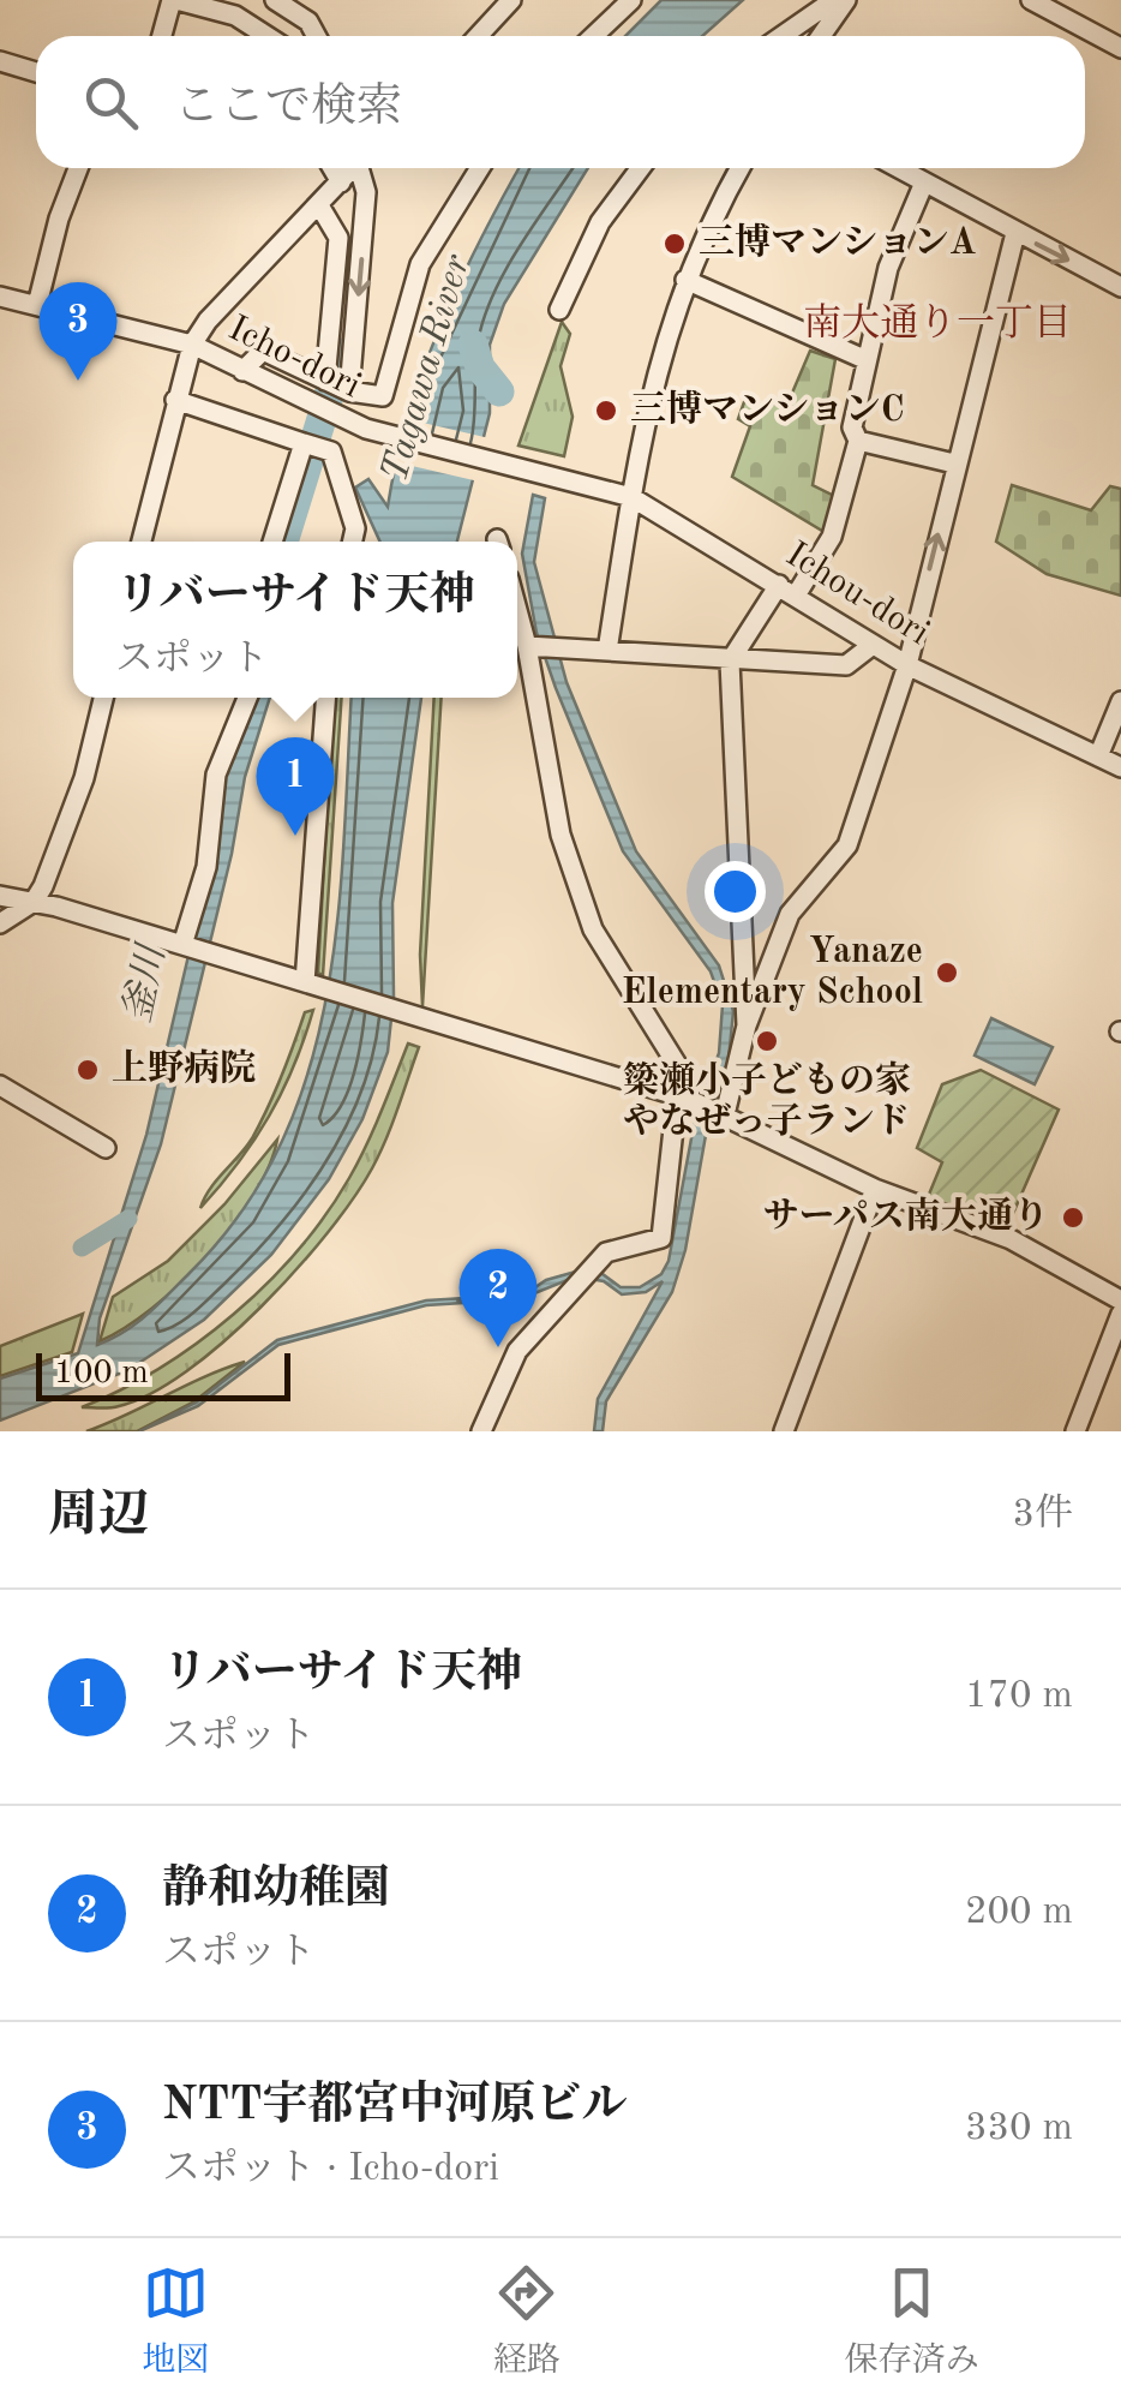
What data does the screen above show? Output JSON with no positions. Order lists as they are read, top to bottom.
{
  "streets": {
    "street": ["Icho-dori", "Ichou-dori"]
  },
  "crossings": [
    ["Icho-dori", "Ichou-dori"]
  ],
  "districts": ["南大通り一丁目"],
  "water": ["Tagawa River", "釜川"],
  "places": [
    "三博マンションA",
    "三博マンションC",
    "Yanaze Elementary School",
    "簗瀬小子どもの家 やなぜっ子ランド",
    "上野病院",
    "サーパス南大通り"
  ],
  "scale_bar": "100 m",
  "page": {
    "search": "ここで検索",
    "pins": ["3", "1", "2"],
    "popup": ["リバーサイド天神", "スポット"],
    "scale": "100 m",
    "heading": ["周辺", "3件"],
    "list": [
      {
        "mark": "1",
        "name": "リバーサイド天神",
        "note": "スポット",
        "value": "170 m"
      },
      {
        "mark": "2",
        "name": "静和幼稚園",
        "note": "スポット",
        "value": "200 m"
      },
      {
        "mark": "3",
        "name": "NTT宇都宮中河原ビル",
        "note": "スポット · Icho-dori",
        "value": "330 m"
      }
    ],
    "nav": ["地図", "経路", "保存済み"]
  }
}
